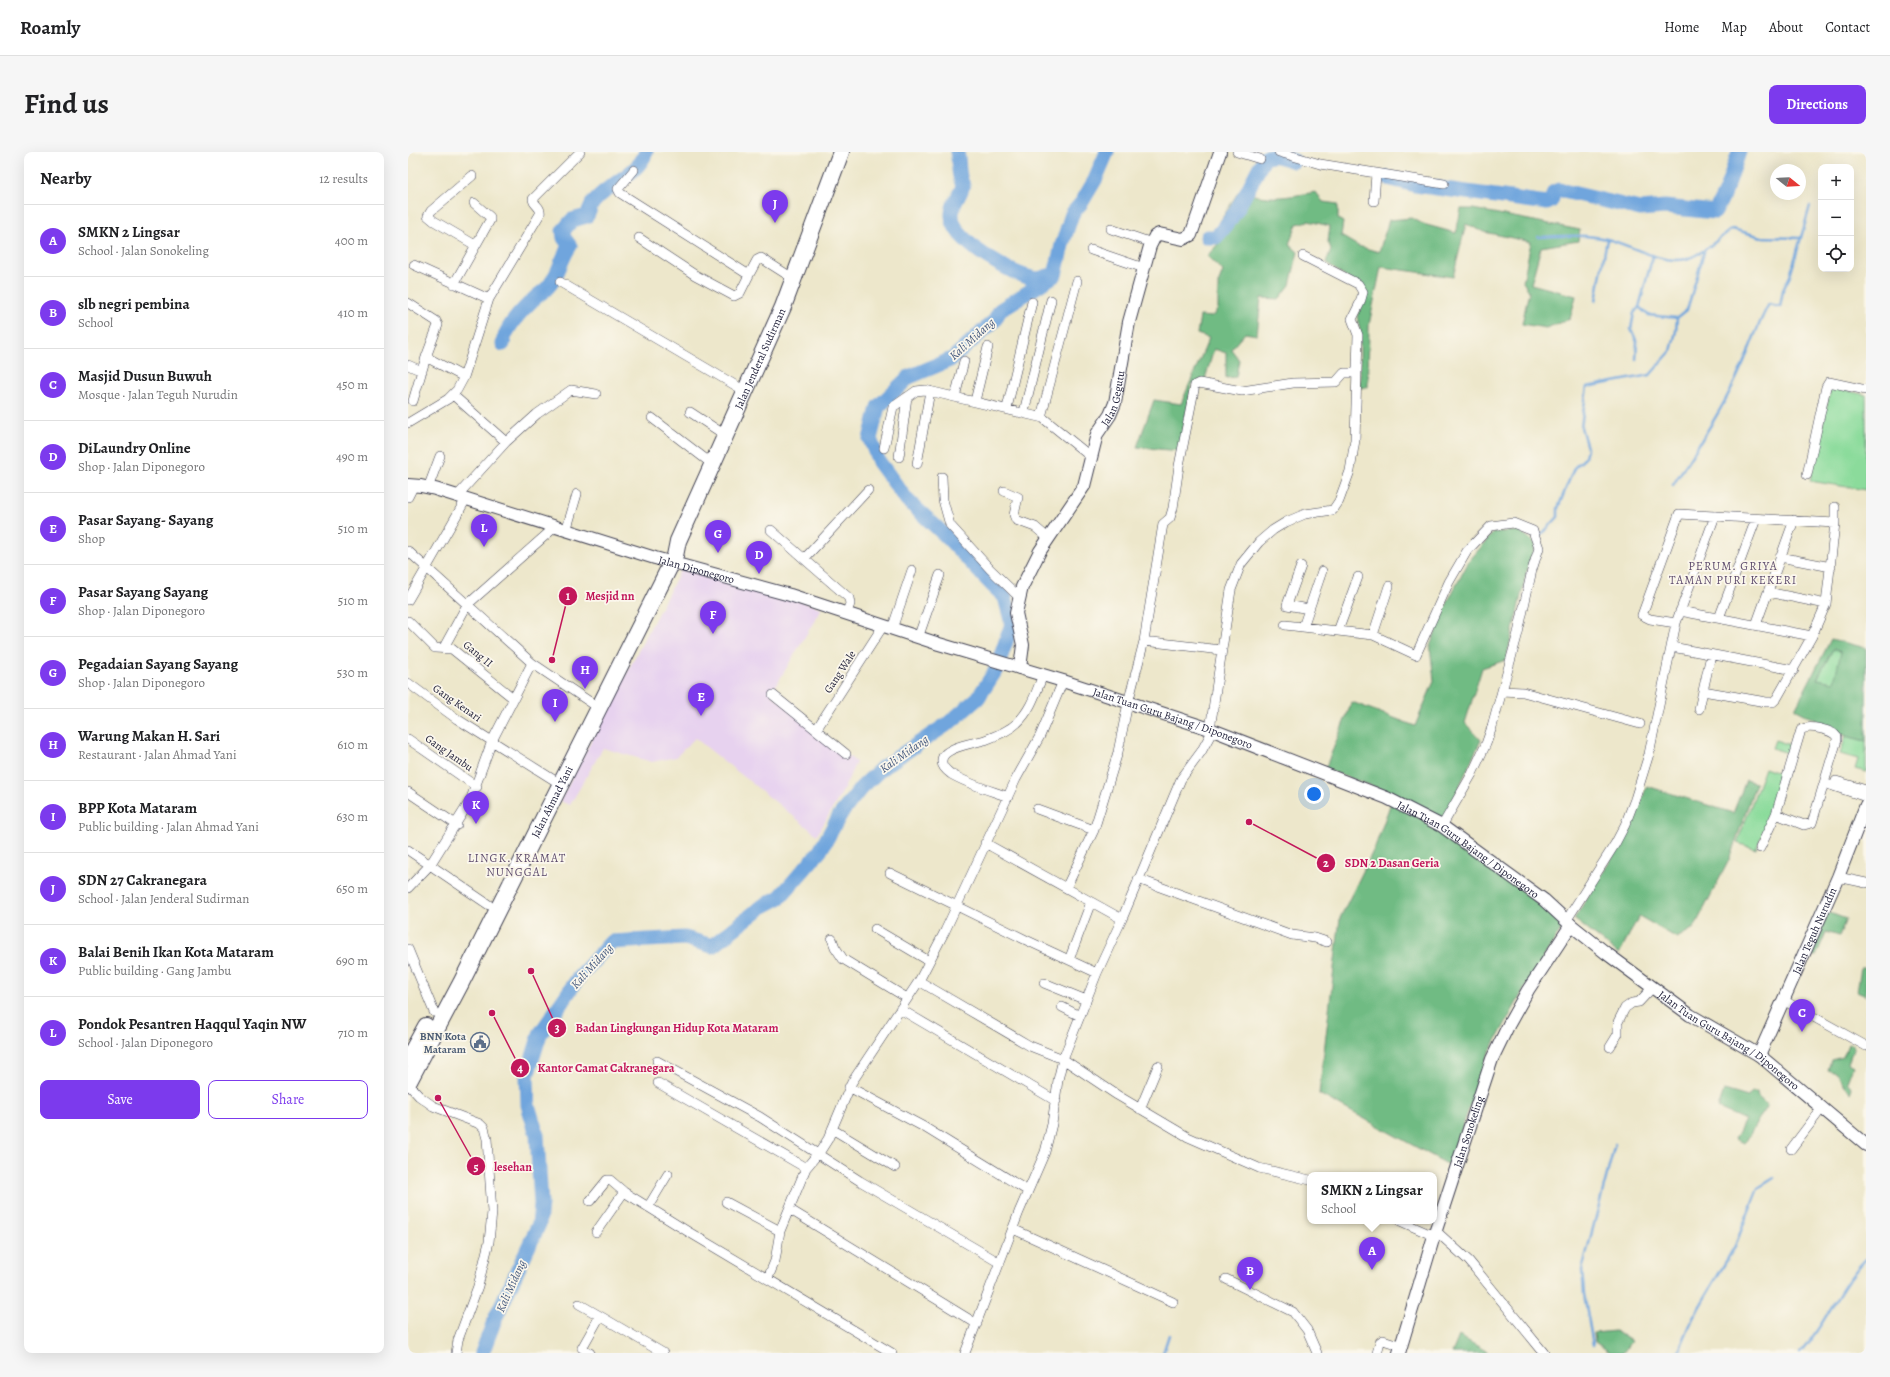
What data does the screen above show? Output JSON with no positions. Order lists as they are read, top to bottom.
{
  "streets": {
    "highway": ["Jalan Jenderal Sudirman", "Jalan Ahmad Yani"],
    "street": [
      "Jalan Gegutu",
      "Jalan Diponegoro",
      "Gang II",
      "Gang Wale",
      "Gang Kenari",
      "Jalan Tuan Guru Bajang / Diponegoro",
      "Gang Jambu",
      "Jalan Teguh Nurudin",
      "Jalan Sonokeling"
    ]
  },
  "crossings": [
    ["Jalan Jenderal Sudirman", "Jalan Diponegoro"],
    ["Jalan Jenderal Sudirman", "Jalan Ahmad Yani"],
    ["Jalan Gegutu", "Jalan Tuan Guru Bajang / Diponegoro"],
    ["Jalan Diponegoro", "Gang Wale"],
    ["Jalan Diponegoro", "Jalan Tuan Guru Bajang / Diponegoro"],
    ["Jalan Diponegoro", "Jalan Ahmad Yani"],
    ["Jalan Tuan Guru Bajang / Diponegoro", "Jalan Teguh Nurudin"],
    ["Jalan Tuan Guru Bajang / Diponegoro", "Jalan Sonokeling"]
  ],
  "districts": ["PERUM. GRIYA TAMAN PURI KEKERI", "LINGK. KRAMAT NUNGGAL"],
  "water": ["Kali Midang"],
  "places": {
    "other": [
      "Mesjid nn",
      "SDN 2 Dasan Geria",
      "Badan Lingkungan Hidup Kota Mataram",
      "Kantor Camat Cakranegara",
      "lesehan"
    ],
    "public building": ["BNN Kota Mataram"]
  },
  "north": "right",
  "page": {
    "header": "Roamly",
    "nav": [
      "Home",
      "Map",
      "About",
      "Contact"
    ],
    "title": "Find us",
    "buttons": [
      "Directions",
      ["Save", "Share"]
    ],
    "heading": ["Nearby", "12 results"],
    "map_buttons": ["+", "−"],
    "pins": [
      "J",
      "L",
      "G",
      "D",
      "F",
      "H",
      "E",
      "I",
      "K",
      "C",
      "A",
      "B"
    ],
    "list": [
      {
        "mark": "A",
        "name": "SMKN 2 Lingsar",
        "note": "School · Jalan Sonokeling",
        "value": "400 m"
      },
      {
        "mark": "B",
        "name": "slb negri pembina",
        "note": "School",
        "value": "410 m"
      },
      {
        "mark": "C",
        "name": "Masjid Dusun Buwuh",
        "note": "Mosque · Jalan Teguh Nurudin",
        "value": "450 m"
      },
      {
        "mark": "D",
        "name": "DiLaundry Online",
        "note": "Shop · Jalan Diponegoro",
        "value": "490 m"
      },
      {
        "mark": "E",
        "name": "Pasar Sayang- Sayang",
        "note": "Shop",
        "value": "510 m"
      },
      {
        "mark": "F",
        "name": "Pasar Sayang Sayang",
        "note": "Shop · Jalan Diponegoro",
        "value": "510 m"
      },
      {
        "mark": "G",
        "name": "Pegadaian Sayang Sayang",
        "note": "Shop · Jalan Diponegoro",
        "value": "530 m"
      },
      {
        "mark": "H",
        "name": "Warung Makan H. Sari",
        "note": "Restaurant · Jalan Ahmad Yani",
        "value": "610 m"
      },
      {
        "mark": "I",
        "name": "BPP Kota Mataram",
        "note": "Public building · Jalan Ahmad Yani",
        "value": "630 m"
      },
      {
        "mark": "J",
        "name": "SDN 27 Cakranegara",
        "note": "School · Jalan Jenderal Sudirman",
        "value": "650 m"
      },
      {
        "mark": "K",
        "name": "Balai Benih Ikan Kota Mataram",
        "note": "Public building · Gang Jambu",
        "value": "690 m"
      },
      {
        "mark": "L",
        "name": "Pondok Pesantren Haqqul Yaqin NW",
        "note": "School · Jalan Diponegoro",
        "value": "710 m"
      }
    ],
    "popup": ["SMKN 2 Lingsar", "School"]
  }
}
